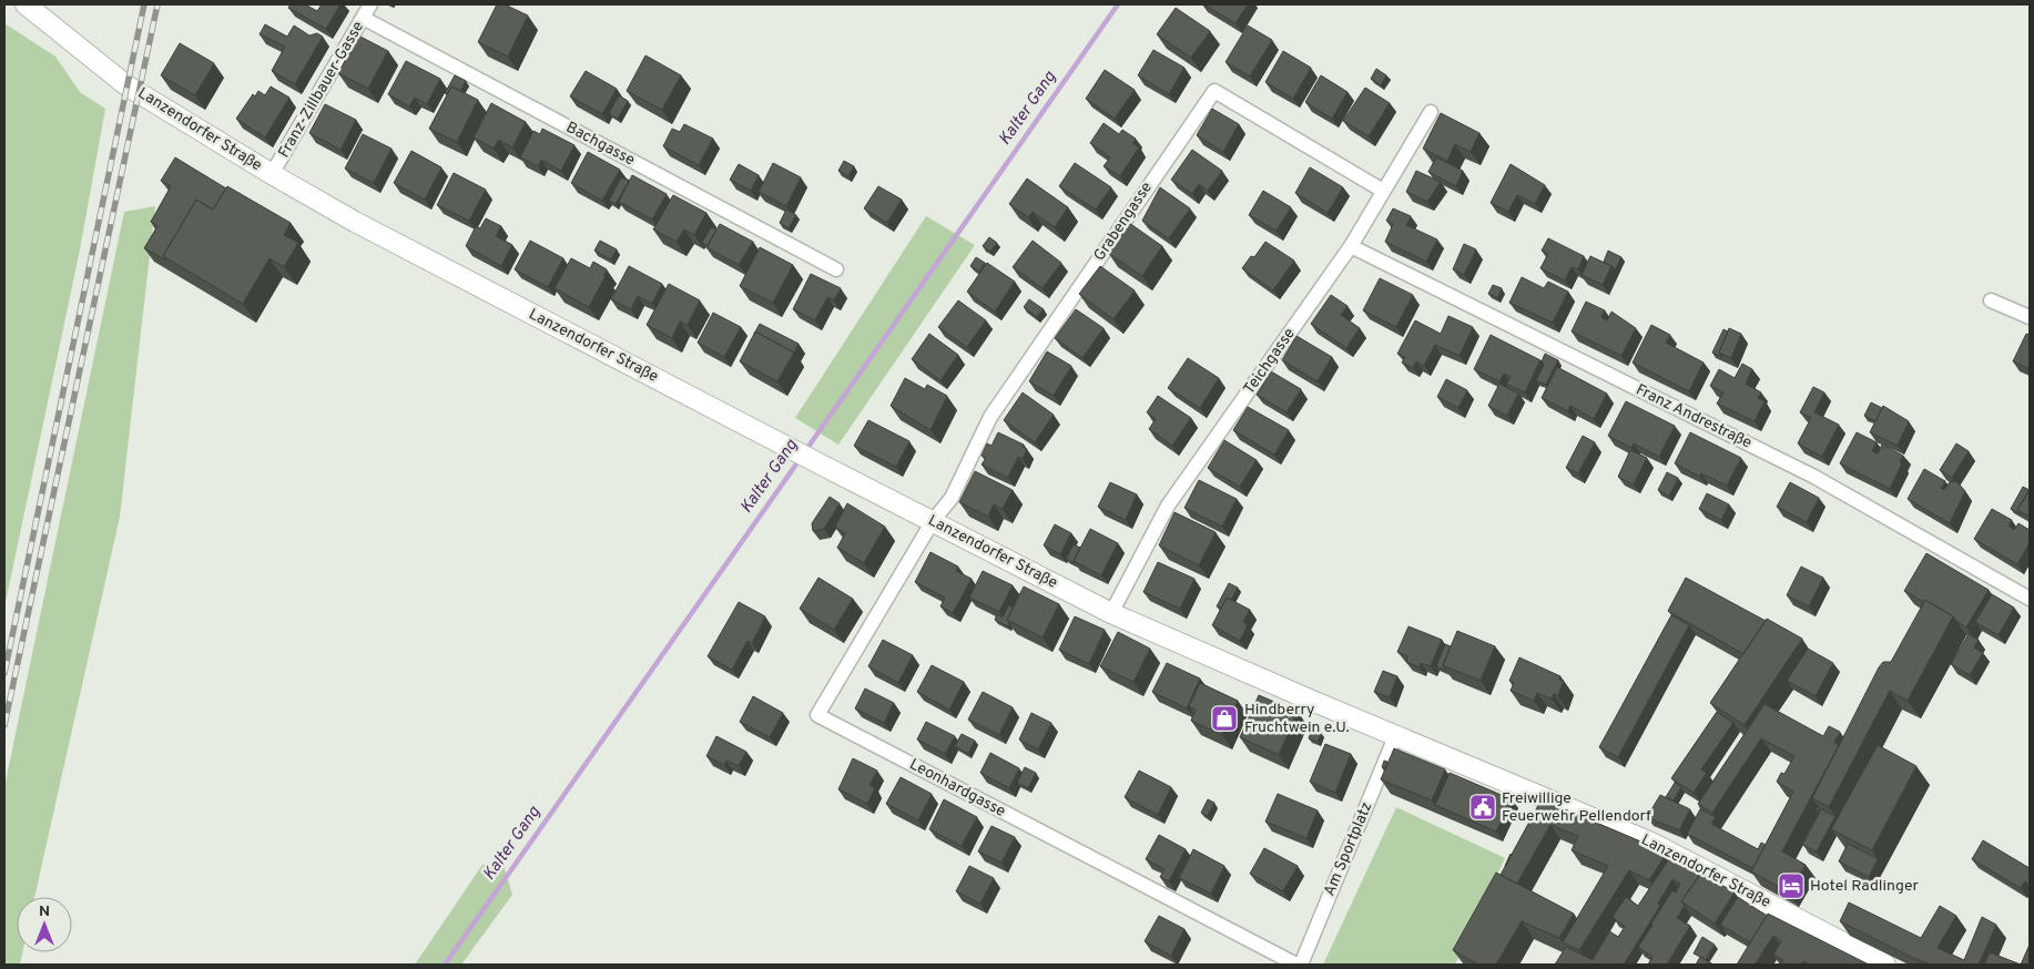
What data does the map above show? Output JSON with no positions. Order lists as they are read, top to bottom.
{
  "streets": {
    "street": [
      "Franz-Zillbauer-Gasse",
      "Lanzendorfer Straße",
      "Bachgasse",
      "Grabengasse",
      "Teichgasse",
      "Franz Andrestraße",
      "Leonhardgasse",
      "Am Sportplatz"
    ]
  },
  "crossings": [
    ["Franz-Zillbauer-Gasse", "Lanzendorfer Straße"],
    ["Franz-Zillbauer-Gasse", "Bachgasse"],
    ["Lanzendorfer Straße", "Grabengasse"],
    ["Lanzendorfer Straße", "Teichgasse"],
    ["Lanzendorfer Straße", "Leonhardgasse"],
    ["Lanzendorfer Straße", "Am Sportplatz"],
    ["Grabengasse", "Teichgasse"],
    ["Grabengasse", "Leonhardgasse"],
    ["Teichgasse", "Franz Andrestraße"]
  ],
  "water": ["Kalter Gang"],
  "places": {
    "shop": ["Hindberry Fruchtwein e.U."],
    "public building": ["Freiwillige Feuerwehr Pellendorf"],
    "hotel": ["Hotel Radlinger"]
  },
  "north": "top"
}
